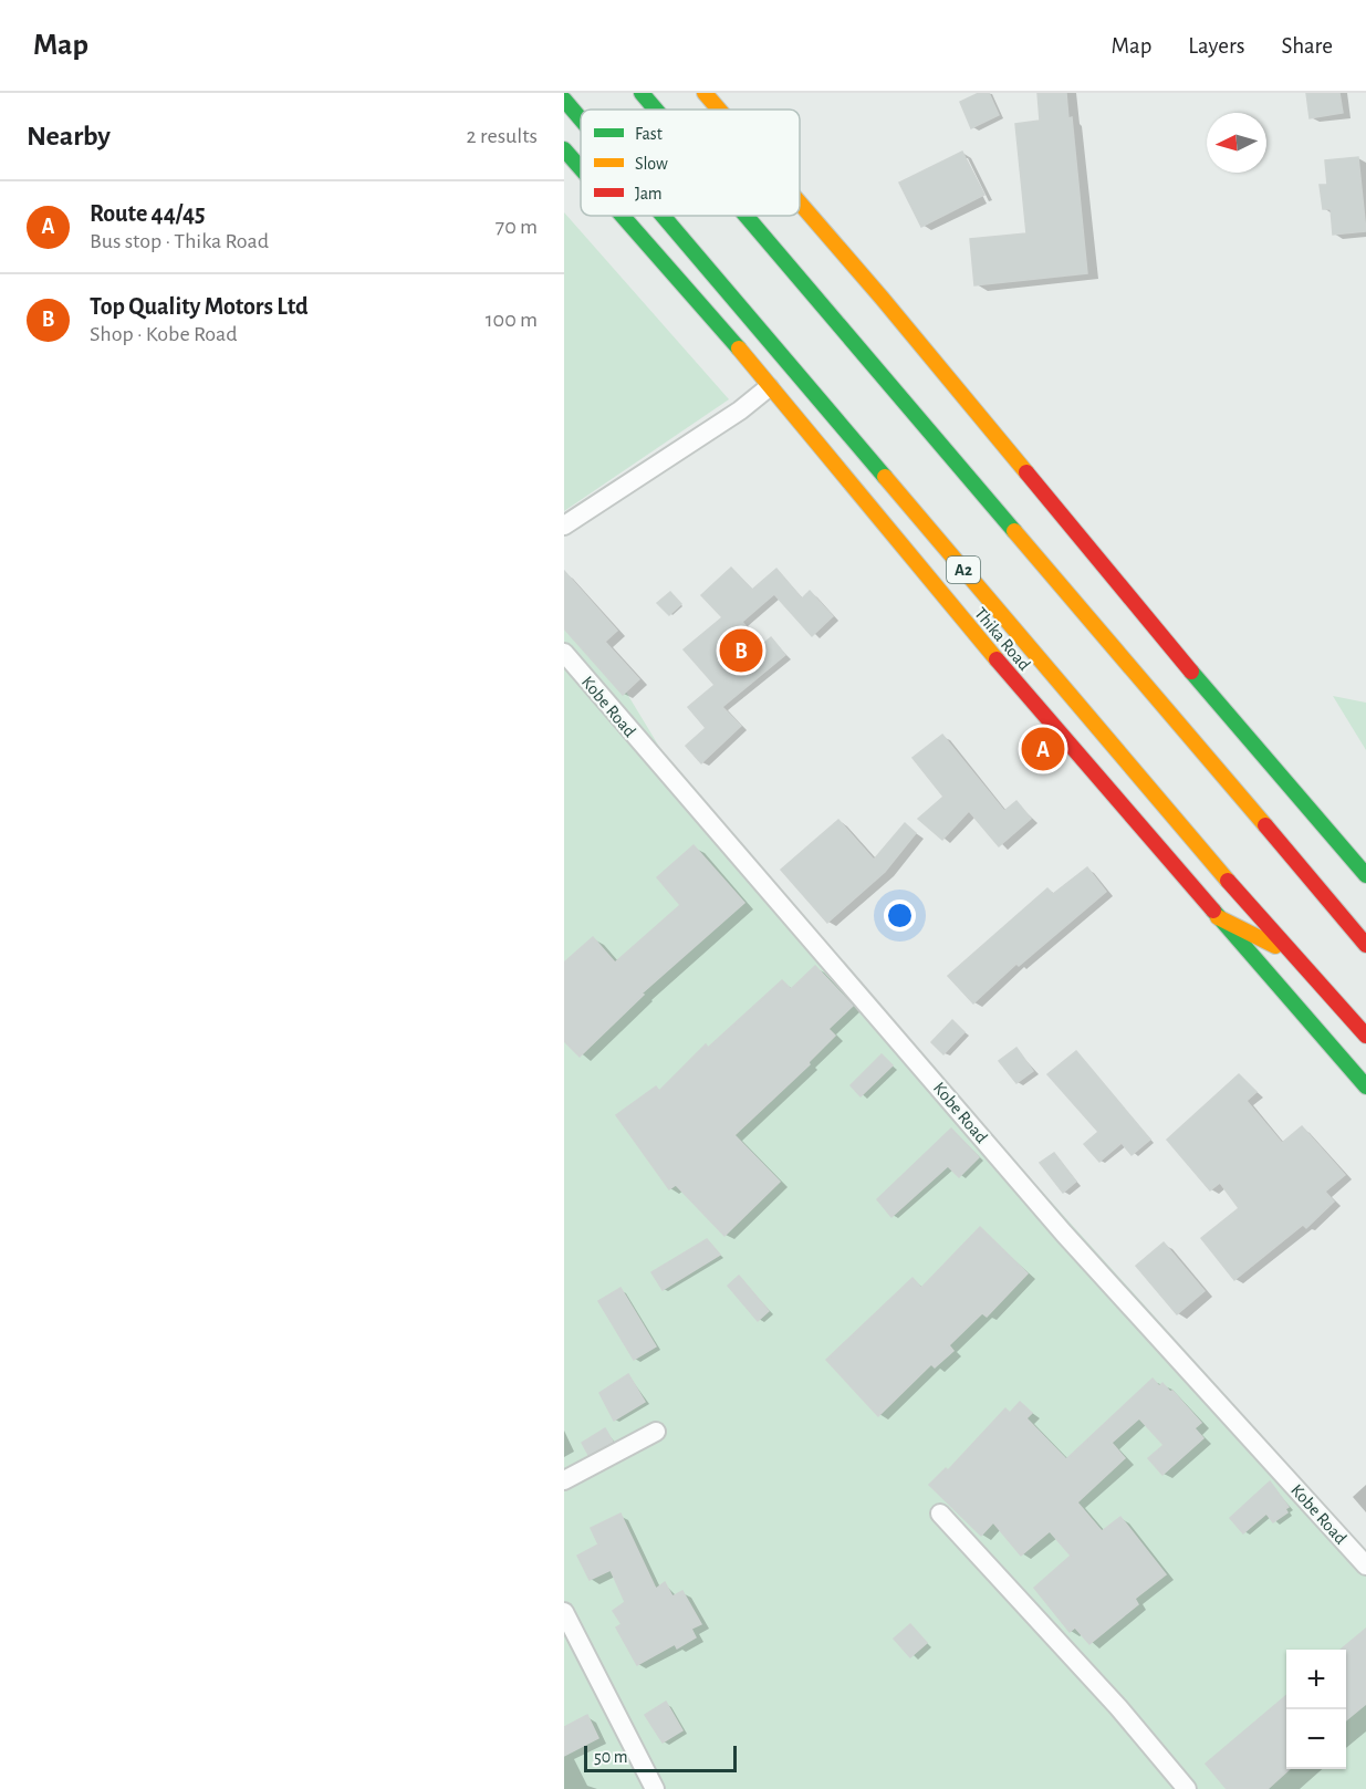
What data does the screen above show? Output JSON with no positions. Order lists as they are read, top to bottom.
{
  "streets": {
    "main road": ["A2", "Thika Road"],
    "street": ["Kobe Road"]
  },
  "legend": ["Fast", "Slow", "Jam"],
  "scale_bar": "50 m",
  "north": "left",
  "page": {
    "header": "Map",
    "nav": ["Map", "Layers", "Share"],
    "heading": ["Nearby", "2 results"],
    "list": [
      {
        "mark": "A",
        "name": "Route 44/45",
        "note": "Bus stop · Thika Road",
        "value": "70 m"
      },
      {
        "mark": "B",
        "name": "Top Quality Motors Ltd",
        "note": "Shop · Kobe Road",
        "value": "100 m"
      }
    ],
    "pins": ["B", "A"],
    "map_buttons": ["+", "−"],
    "scale": "50 m"
  }
}
